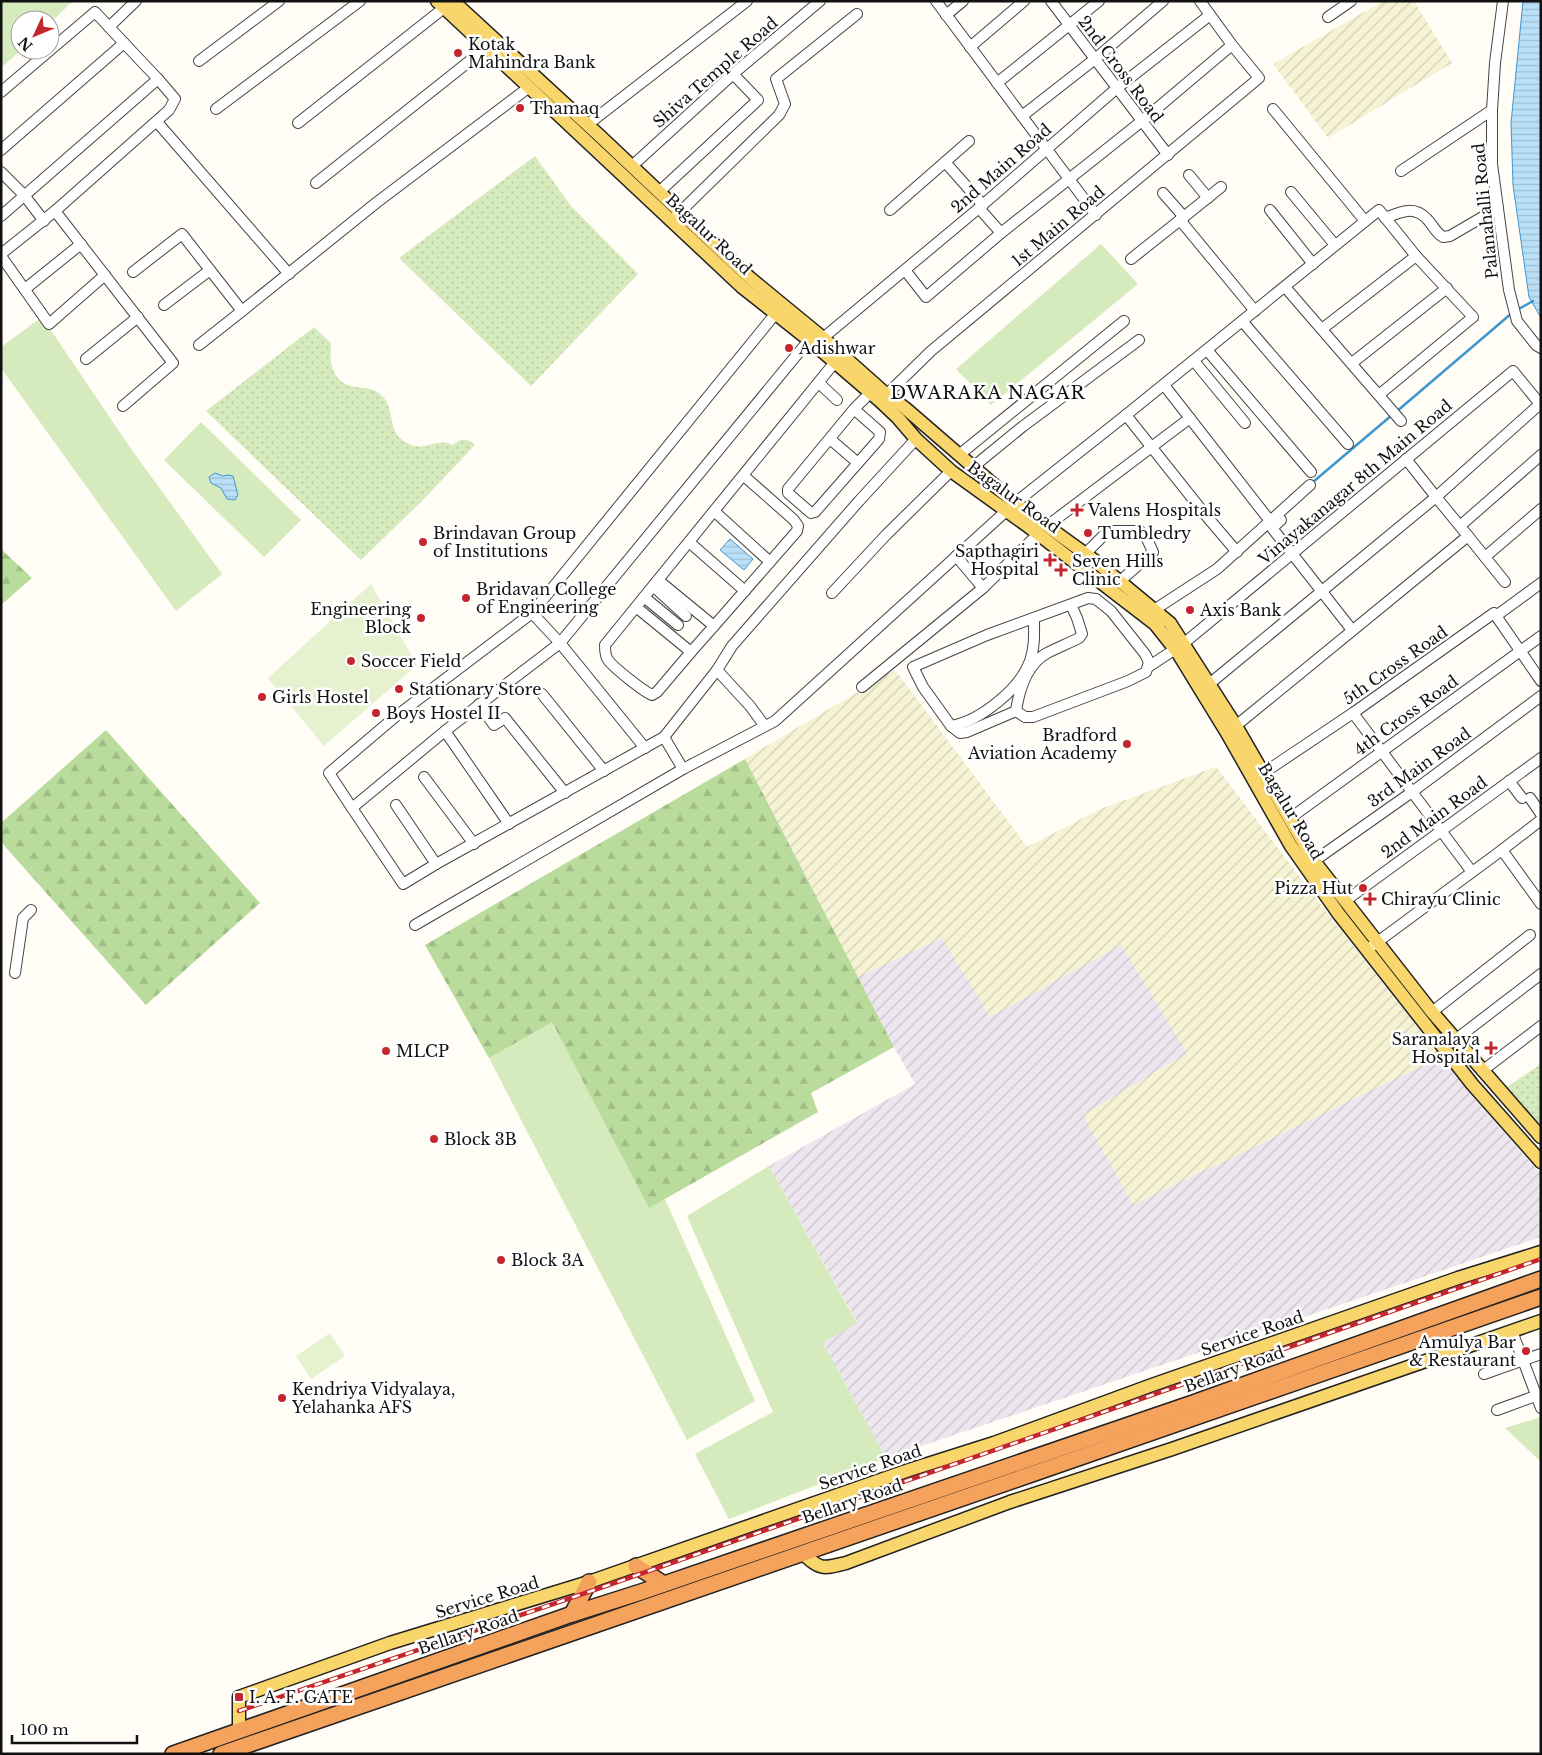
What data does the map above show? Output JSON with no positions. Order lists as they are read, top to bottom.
{
  "streets": {
    "highway": ["Bellary Road"],
    "main road": ["Bagalur Road", "Service Road"],
    "street": [
      "2nd Cross Road",
      "Shiva Temple Road",
      "2nd Main Road",
      "Palanahalli Road",
      "1st Main Road",
      "Vinayakanagar 8th Main Road",
      "5th Cross Road",
      "4th Cross Road",
      "3rd Main Road"
    ]
  },
  "crossings": [
    ["2nd Cross Road", "2nd Main Road"],
    ["2nd Cross Road", "1st Main Road"],
    ["Shiva Temple Road", "Bagalur Road"],
    ["2nd Main Road", "Bagalur Road"],
    ["1st Main Road", "Bagalur Road"],
    ["Bagalur Road", "Vinayakanagar 8th Main Road"],
    ["Bagalur Road", "5th Cross Road"],
    ["Bagalur Road", "4th Cross Road"],
    ["Bagalur Road", "3rd Main Road"],
    ["Service Road", "Bellary Road"]
  ],
  "districts": ["DWARAKA NAGAR"],
  "places": {
    "other": [
      "Kotak Mahindra Bank",
      "Thamaq",
      "Adishwar",
      "Tumbledry",
      "Brindavan Group of Institutions",
      "Bridavan College of Engineering",
      "Axis Bank",
      "Engineering Block",
      "Soccer Field",
      "Stationary Store",
      "Girls Hostel",
      "Boys Hostel II",
      "Bradford Aviation Academy",
      "Pizza Hut",
      "MLCP",
      "Block 3B",
      "Block 3A",
      "Amulya Bar & Restaurant",
      "Kendriya Vidyalaya, Yelahanka AFS"
    ],
    "health": [
      "Valens Hospitals",
      "Sapthagiri Hospital",
      "Seven Hills Clinic",
      "Chirayu Clinic",
      "Saranalaya Hospital"
    ],
    "transit": ["I. A. F. GATE"]
  },
  "scale_bar": "100 m",
  "north": "bottom left"
}
